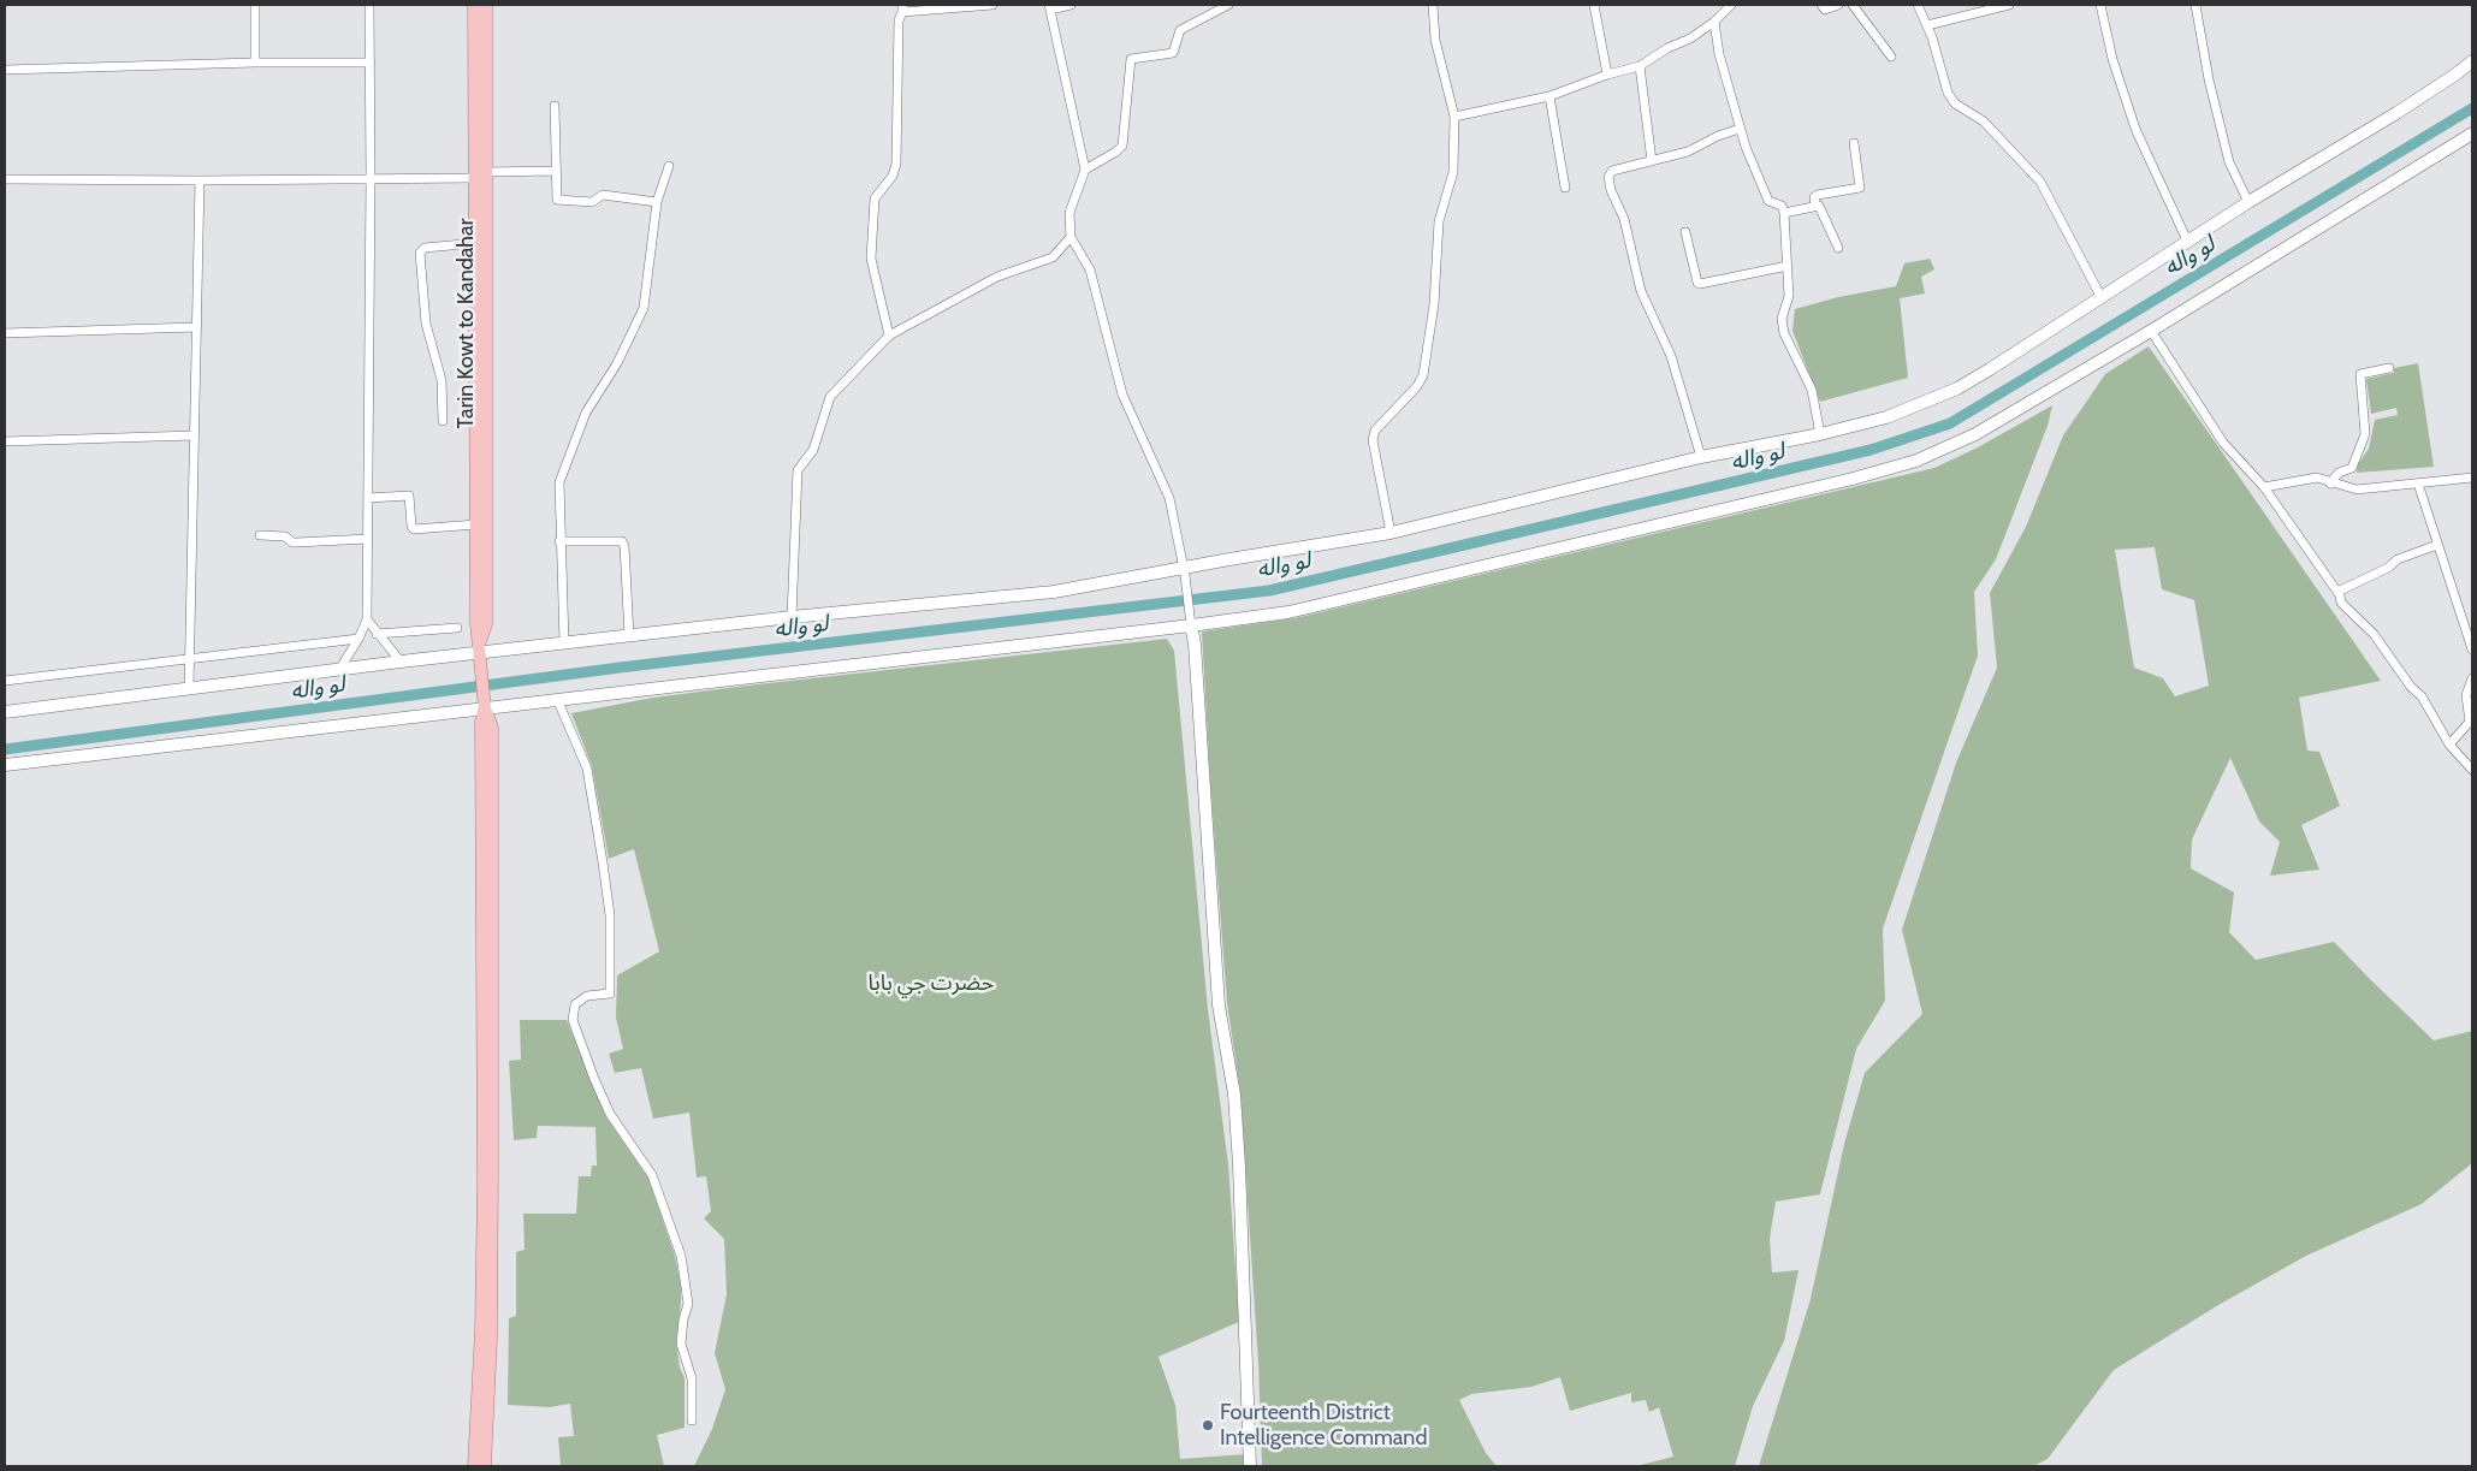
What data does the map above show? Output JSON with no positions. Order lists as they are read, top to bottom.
{
  "streets": {
    "main road": ["Tarin Kowt to Kandahar"]
  },
  "water": ["لو واله"],
  "parks": ["حضرت جي بابا"],
  "places": ["Fourteenth District Intelligence Command"]
}
